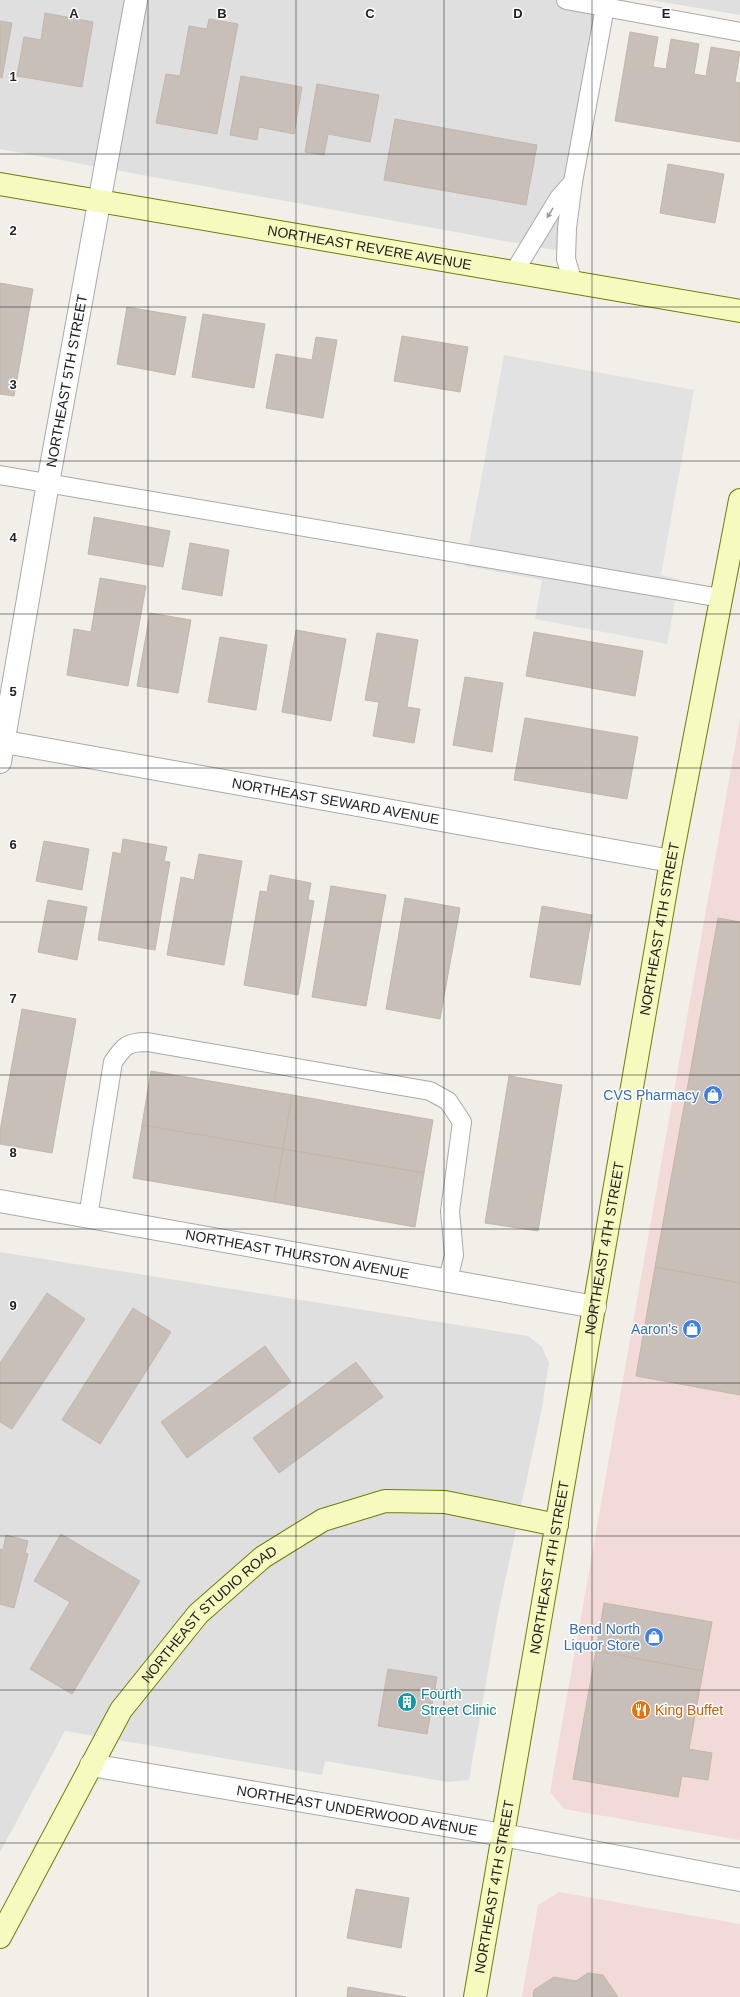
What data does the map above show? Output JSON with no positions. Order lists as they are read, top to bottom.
{
  "streets": {
    "street": [
      "NORTHEAST REVERE AVENUE",
      "NORTHEAST 5TH STREET",
      "NORTHEAST SEWARD AVENUE",
      "NORTHEAST 4TH STREET",
      "NORTHEAST THURSTON AVENUE",
      "NORTHEAST STUDIO ROAD",
      "NORTHEAST UNDERWOOD AVENUE"
    ]
  },
  "crossings": [
    ["NORTHEAST REVERE AVENUE", "NORTHEAST 5TH STREET"],
    ["NORTHEAST 5TH STREET", "NORTHEAST SEWARD AVENUE"],
    ["NORTHEAST SEWARD AVENUE", "NORTHEAST 4TH STREET"],
    ["NORTHEAST 4TH STREET", "NORTHEAST THURSTON AVENUE"],
    ["NORTHEAST 4TH STREET", "NORTHEAST STUDIO ROAD"],
    ["NORTHEAST 4TH STREET", "NORTHEAST UNDERWOOD AVENUE"],
    ["NORTHEAST STUDIO ROAD", "NORTHEAST UNDERWOOD AVENUE"]
  ],
  "places": {
    "shop": ["CVS Pharmacy", "Aaron's", "Bend North Liquor Store"],
    "building": ["Fourth Street Clinic"],
    "restaurant": ["King Buffet"]
  },
  "grid": {
    "columns": [
      "A",
      "B",
      "C",
      "D",
      "E"
    ],
    "rows": [
      "1",
      "2",
      "3",
      "4",
      "5",
      "6",
      "7",
      "8",
      "9"
    ]
  }
}
